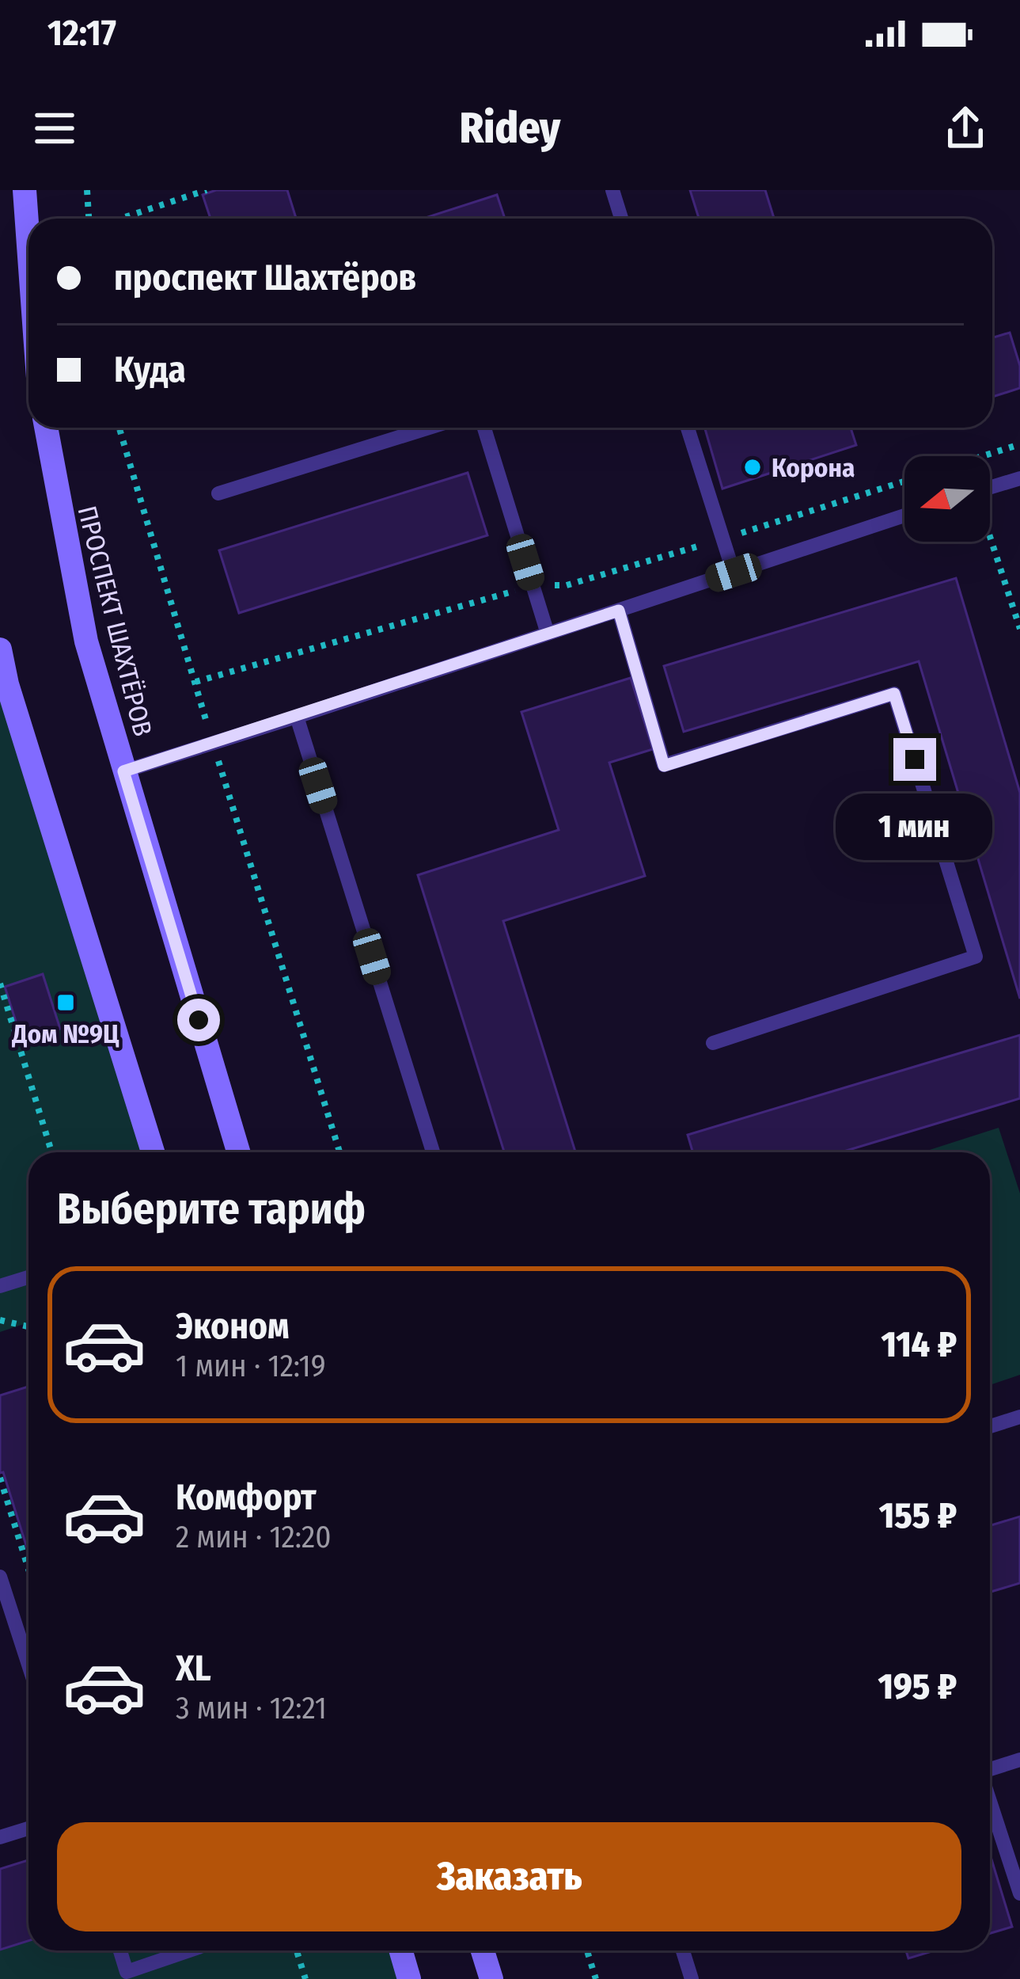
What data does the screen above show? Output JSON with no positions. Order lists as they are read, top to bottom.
{
  "streets": {
    "main road": ["ПРОСПЕКТ ШАХТЁРОВ"]
  },
  "places": {
    "other": ["Корона"],
    "transit": ["Дом №9Ц"]
  },
  "north": "left",
  "page": {
    "status": "12:17",
    "header": "Ridey",
    "banner": ["проспект Шахтёров", "Куда"],
    "bubble": "1 мин",
    "heading": "Выберите тариф",
    "list": [
      {
        "name": "Эконом",
        "note": "1 мин · 12:19",
        "value": "114 ₽"
      },
      {
        "name": "Комфорт",
        "note": "2 мин · 12:20",
        "value": "155 ₽"
      },
      {
        "name": "XL",
        "note": "3 мин · 12:21",
        "value": "195 ₽"
      }
    ],
    "buttons": "Заказать"
  }
}
